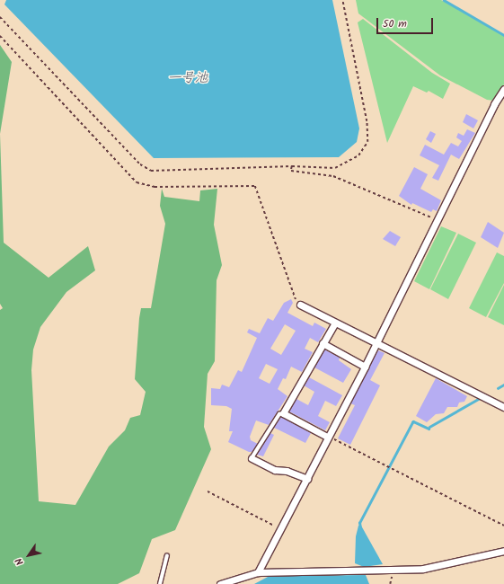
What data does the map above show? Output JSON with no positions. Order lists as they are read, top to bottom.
{
  "water": ["一号池"],
  "scale_bar": "50 m",
  "north": "bottom left"
}
